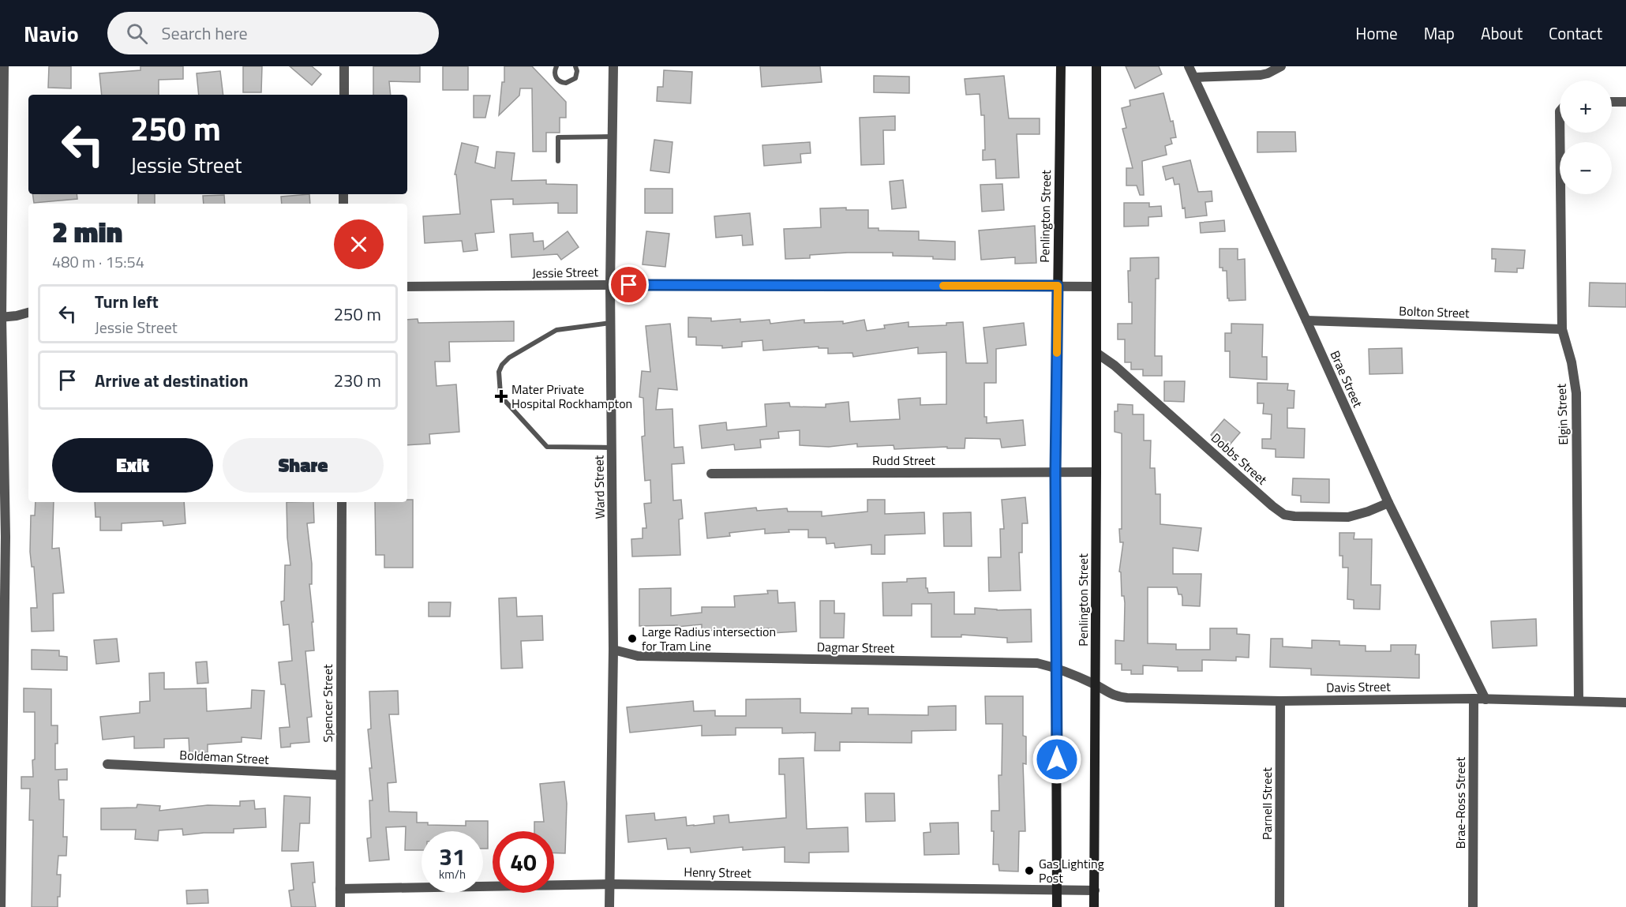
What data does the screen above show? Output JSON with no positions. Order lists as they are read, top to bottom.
{
  "streets": {
    "street": [
      "Penlington Street",
      "Jessie Street",
      "Bolton Street",
      "Brae Street",
      "Elgin Street",
      "Dobbs Street",
      "Rudd Street",
      "Ward Street",
      "Dagmar Street",
      "Davis Street",
      "Spencer Street",
      "Boldeman Street",
      "Brae-Ross Street",
      "Parnell Street",
      "Henry Street"
    ]
  },
  "crossings": [
    ["Penlington Street", "Jessie Street"],
    ["Penlington Street", "Dobbs Street"],
    ["Penlington Street", "Rudd Street"],
    ["Penlington Street", "Dagmar Street"],
    ["Penlington Street", "Davis Street"],
    ["Penlington Street", "Henry Street"],
    ["Jessie Street", "Ward Street"],
    ["Bolton Street", "Brae Street"],
    ["Bolton Street", "Elgin Street"],
    ["Brae Street", "Dobbs Street"],
    ["Brae Street", "Davis Street"],
    ["Elgin Street", "Davis Street"],
    ["Ward Street", "Dagmar Street"],
    ["Ward Street", "Henry Street"],
    ["Dagmar Street", "Davis Street"],
    ["Davis Street", "Brae-Ross Street"],
    ["Davis Street", "Parnell Street"],
    ["Spencer Street", "Boldeman Street"],
    ["Spencer Street", "Henry Street"]
  ],
  "places": {
    "health": ["Mater Private Hospital Rockhampton"],
    "other": ["Large Radius intersection for Tram Line", "Gas Lighting Post"]
  },
  "page": {
    "header": "Navio",
    "search": "Search here",
    "nav": [
      "Home",
      "Map",
      "About",
      "Contact"
    ],
    "map_buttons": ["+", "−"],
    "turn": ["250 m", "Jessie Street"],
    "heading": ["2 min", "480 m · 15:54"],
    "list": [
      {
        "name": "Turn left",
        "note": "Jessie Street",
        "value": "250 m"
      },
      {
        "name": "Arrive at destination",
        "value": "230 m"
      }
    ],
    "buttons": ["Exit", "Share"],
    "speed": "31 km/h",
    "limit": "40"
  }
}
